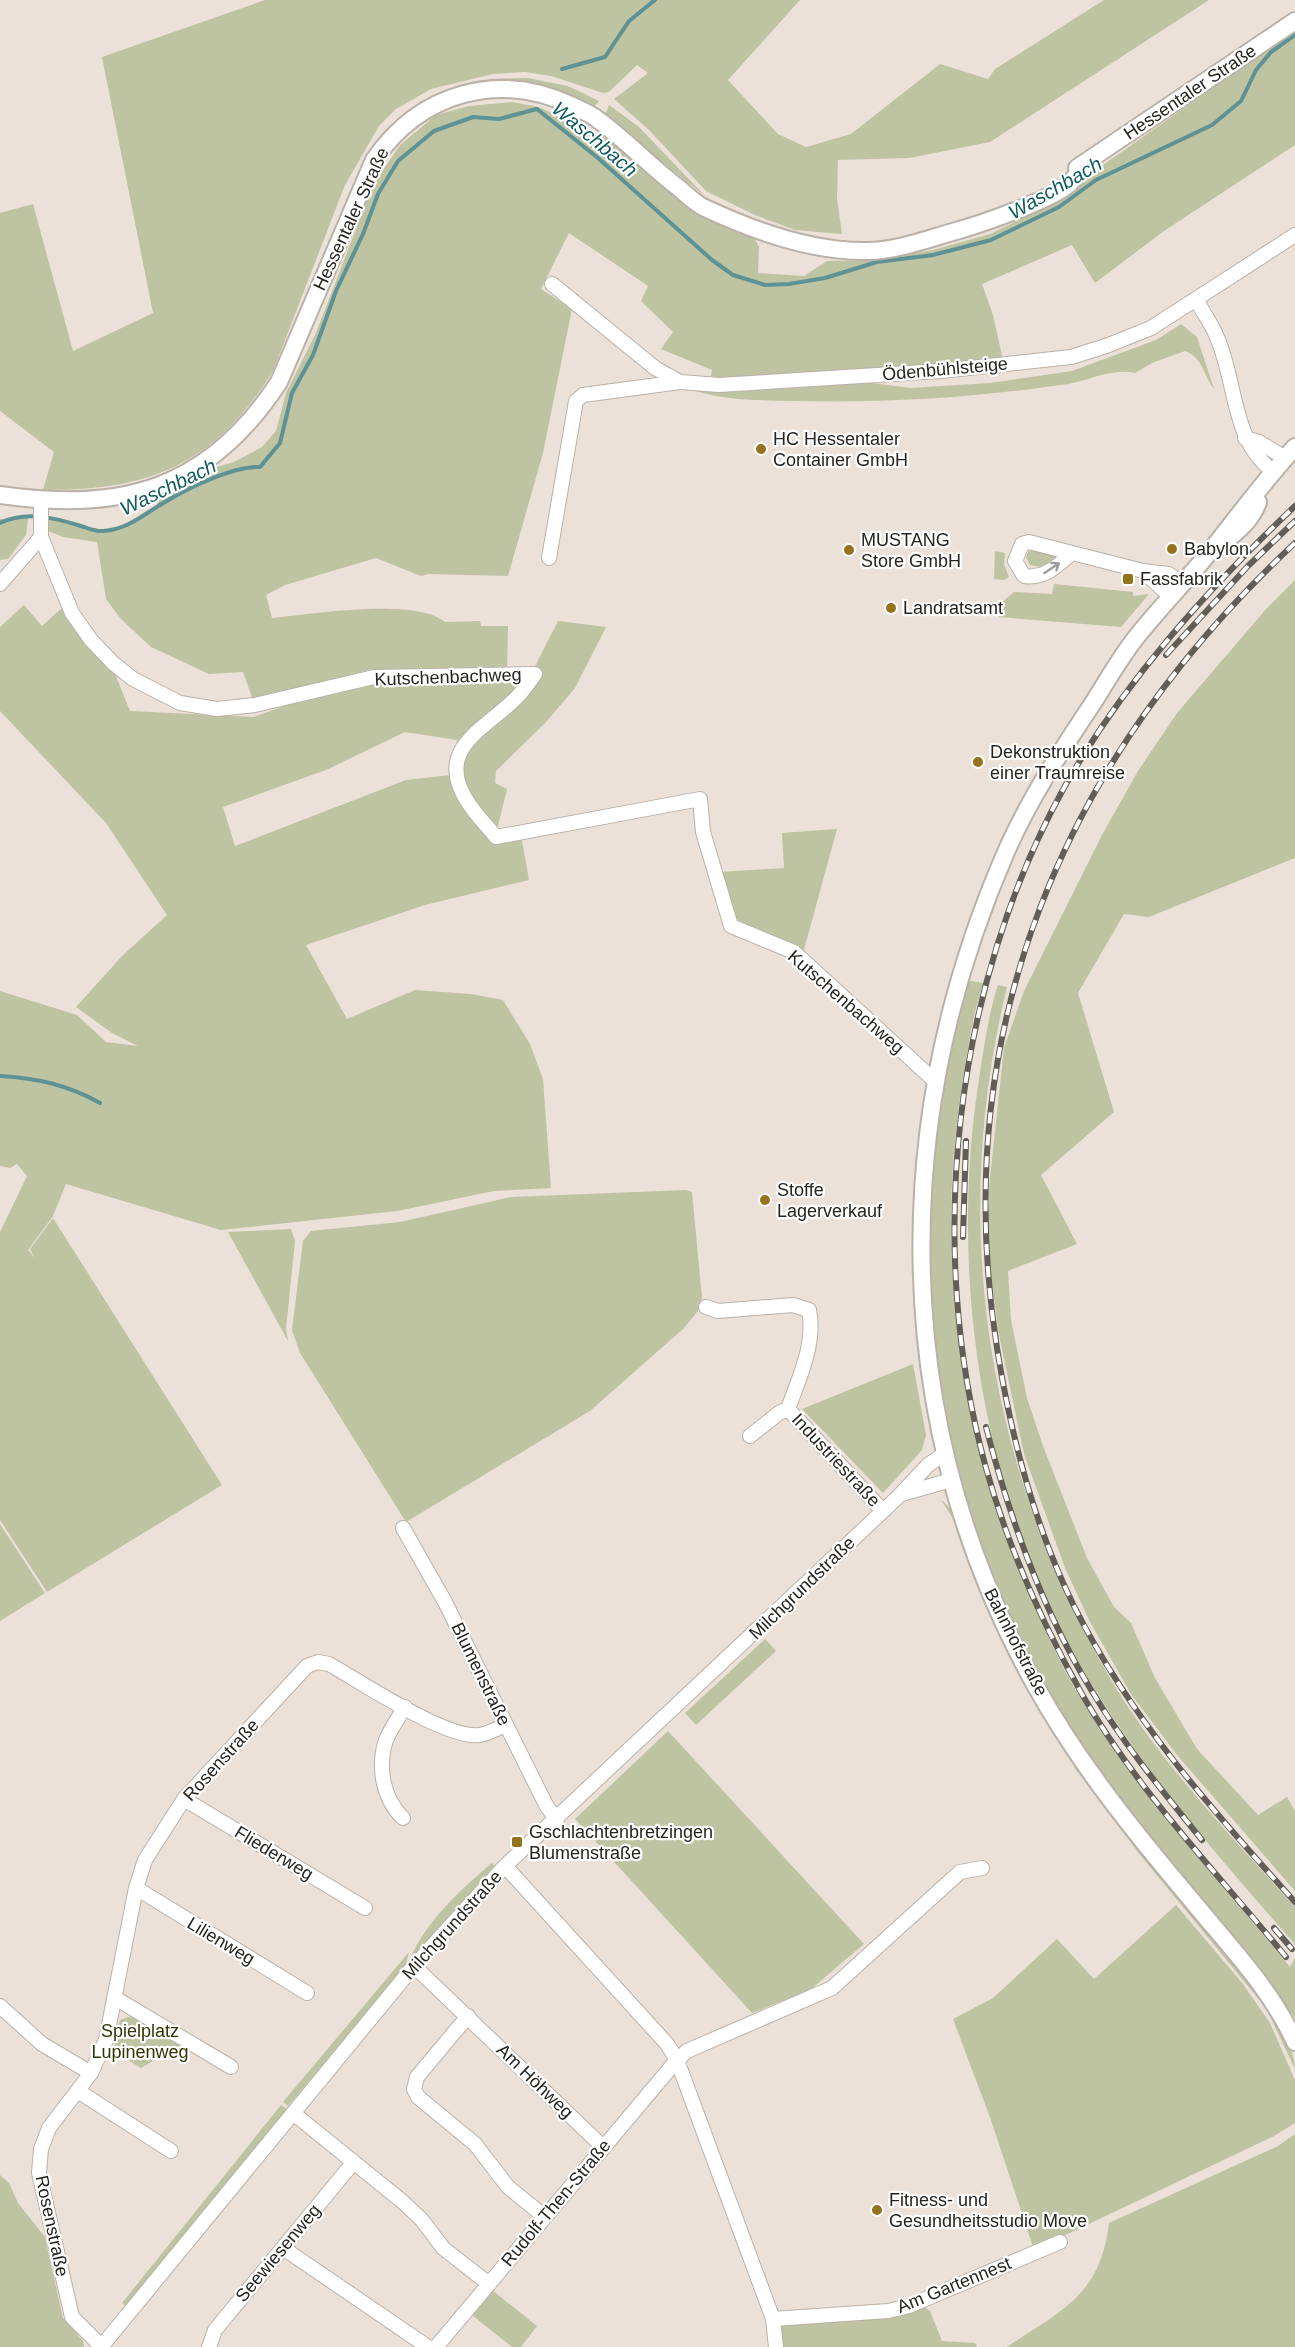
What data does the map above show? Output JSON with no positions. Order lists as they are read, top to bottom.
{
  "streets": {
    "main road": ["Hessentaler Straße", "Bahnhofstraße"],
    "street": [
      "Ödenbühlsteige",
      "Kutschenbachweg",
      "Industriestraße",
      "Milchgrundstraße",
      "Blumenstraße",
      "Rosenstraße",
      "Fliederweg",
      "Lilienweg",
      "Am Höhweg",
      "Rudolf-Then-Straße",
      "Seewiesenweg",
      "Am Gartennest"
    ]
  },
  "crossings": [
    ["Hessentaler Straße", "Kutschenbachweg"],
    ["Kutschenbachweg", "Bahnhofstraße"],
    ["Industriestraße", "Milchgrundstraße"],
    ["Milchgrundstraße", "Bahnhofstraße"],
    ["Milchgrundstraße", "Blumenstraße"],
    ["Milchgrundstraße", "Rosenstraße"],
    ["Milchgrundstraße", "Am Höhweg"],
    ["Blumenstraße", "Rosenstraße"],
    ["Rosenstraße", "Fliederweg"],
    ["Rosenstraße", "Lilienweg"],
    ["Am Höhweg", "Rudolf-Then-Straße"]
  ],
  "water": ["Waschbach"],
  "parks": ["Spielplatz Lupinenweg"],
  "places": {
    "other": [
      "HC Hessentaler Container GmbH",
      "Babylon",
      "MUSTANG Store GmbH",
      "Landratsamt",
      "Dekonstruktion einer Traumreise",
      "Stoffe Lagerverkauf",
      "Fitness- und Gesundheitsstudio Move"
    ],
    "transit": ["Fassfabrik", "Gschlachtenbretzingen Blumenstraße"]
  }
}
